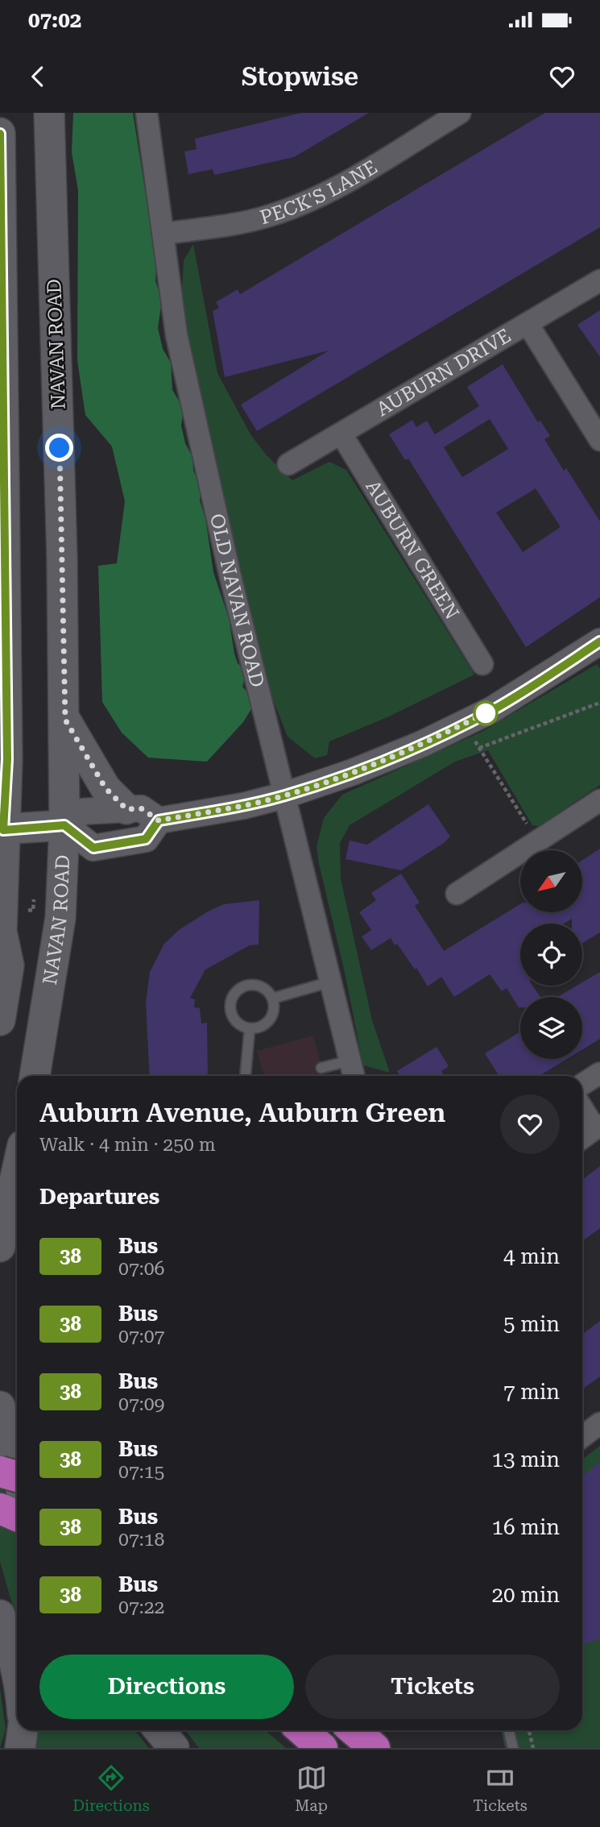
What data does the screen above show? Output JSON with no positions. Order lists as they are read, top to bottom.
{
  "streets": {
    "main road": ["NAVAN ROAD"],
    "street": [
      "PECK'S LANE",
      "AUBURN DRIVE",
      "AUBURN GREEN",
      "OLD NAVAN ROAD"
    ]
  },
  "crossings": [
    ["PECK'S LANE", "OLD NAVAN ROAD"],
    ["AUBURN DRIVE", "AUBURN GREEN"]
  ],
  "lines": ["bus line 38"],
  "north": "bottom left",
  "page": {
    "status": "07:02",
    "header": "Stopwise",
    "heading": [
      ["Auburn Avenue, Auburn Green", "Walk · 4 min · 250 m"],
      "Departures"
    ],
    "list": [
      {
        "mark": "38",
        "name": "Bus",
        "note": "07:06",
        "value": "4 min"
      },
      {
        "mark": "38",
        "name": "Bus",
        "note": "07:07",
        "value": "5 min"
      },
      {
        "mark": "38",
        "name": "Bus",
        "note": "07:09",
        "value": "7 min"
      },
      {
        "mark": "38",
        "name": "Bus",
        "note": "07:15",
        "value": "13 min"
      },
      {
        "mark": "38",
        "name": "Bus",
        "note": "07:18",
        "value": "16 min"
      },
      {
        "mark": "38",
        "name": "Bus",
        "note": "07:22",
        "value": "20 min"
      }
    ],
    "buttons": ["Directions", "Tickets"],
    "tabs": ["Directions", "Map", "Tickets"]
  }
}
